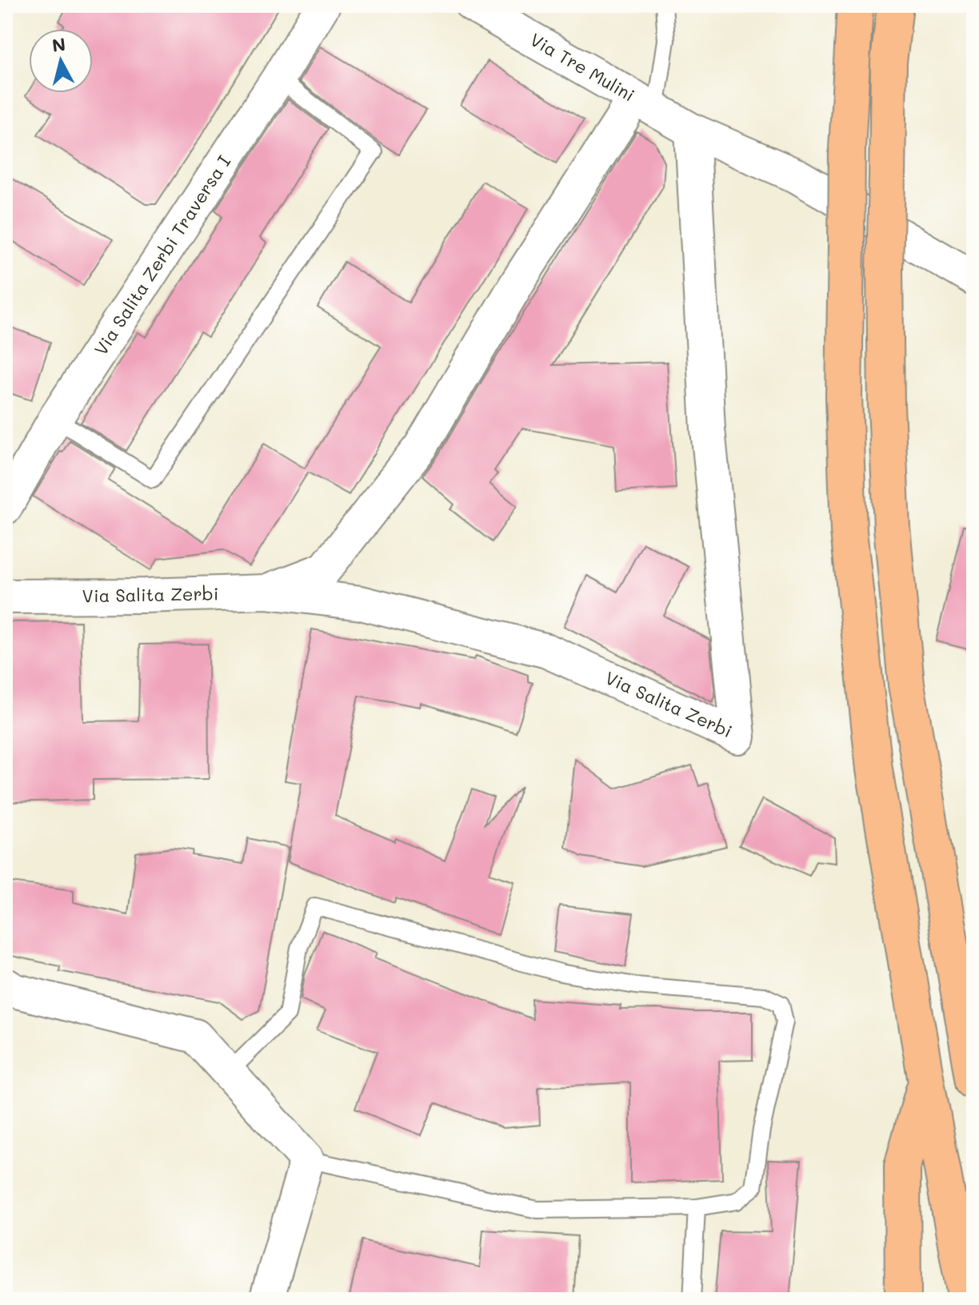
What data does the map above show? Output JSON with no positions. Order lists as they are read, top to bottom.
{
  "streets": {
    "street": ["Via Tre Mulini", "Via Salita Zerbi Traversa I", "Via Salita Zerbi"]
  },
  "crossings": [
    ["Via Tre Mulini", "Via Salita Zerbi"]
  ],
  "north": "top"
}
